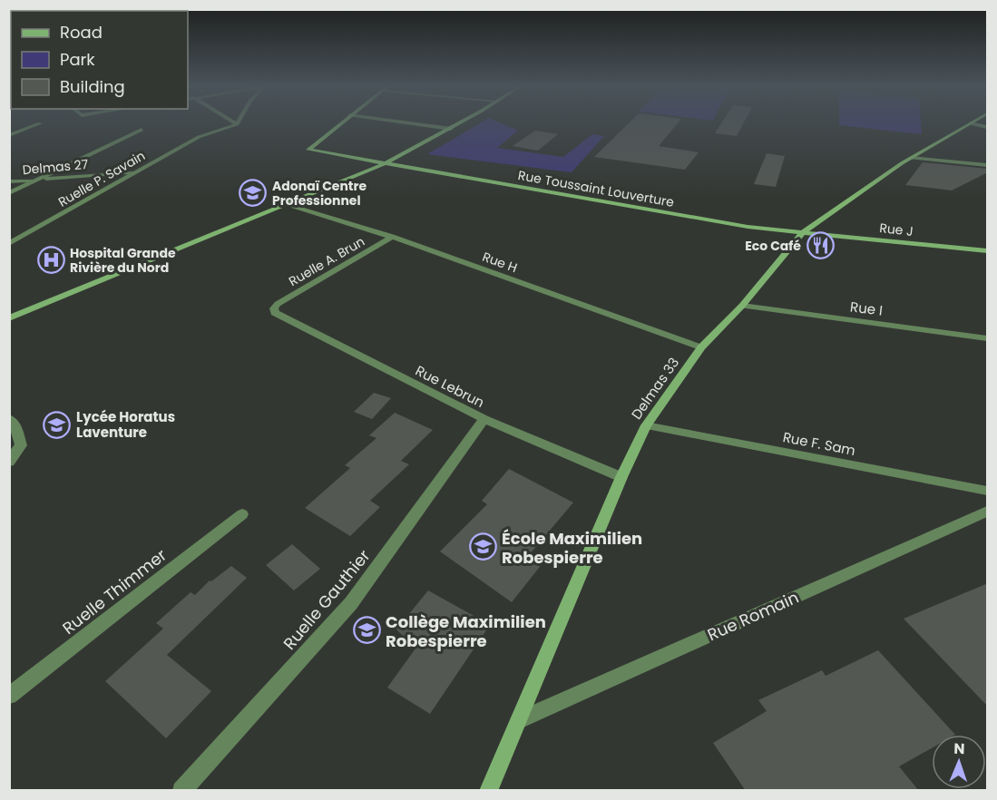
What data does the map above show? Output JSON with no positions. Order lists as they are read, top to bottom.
{
  "streets": {
    "street": [
      "Delmas 27",
      "Ruelle P. Savain",
      "Rue Toussaint Louverture",
      "Rue J",
      "Ruelle A. Brun",
      "Rue H",
      "Rue I",
      "Rue Lebrun",
      "Delmas 33",
      "Rue F. Sam",
      "Ruelle Thimmer",
      "Ruelle Gauthier",
      "Rue Romain"
    ]
  },
  "crossings": [
    ["Delmas 27", "Ruelle P. Savain"],
    ["Rue Toussaint Louverture", "Rue J"],
    ["Rue Toussaint Louverture", "Delmas 33"],
    ["Rue J", "Delmas 33"],
    ["Ruelle A. Brun", "Rue H"],
    ["Ruelle A. Brun", "Rue Lebrun"],
    ["Rue H", "Delmas 33"],
    ["Rue I", "Delmas 33"],
    ["Rue Lebrun", "Delmas 33"],
    ["Rue Lebrun", "Ruelle Gauthier"],
    ["Delmas 33", "Rue F. Sam"],
    ["Delmas 33", "Rue Romain"]
  ],
  "places": {
    "school or university": [
      "Adonaï Centre Professionnel",
      "Lycée Horatus Laventure",
      "École Maximilien Robespierre",
      "Collège Maximilien Robespierre"
    ],
    "restaurant": ["Eco Café"],
    "hospital": ["Hospital Grande Rivière du Nord"]
  },
  "legend": ["Road", "Park", "Building"],
  "north": "top"
}
